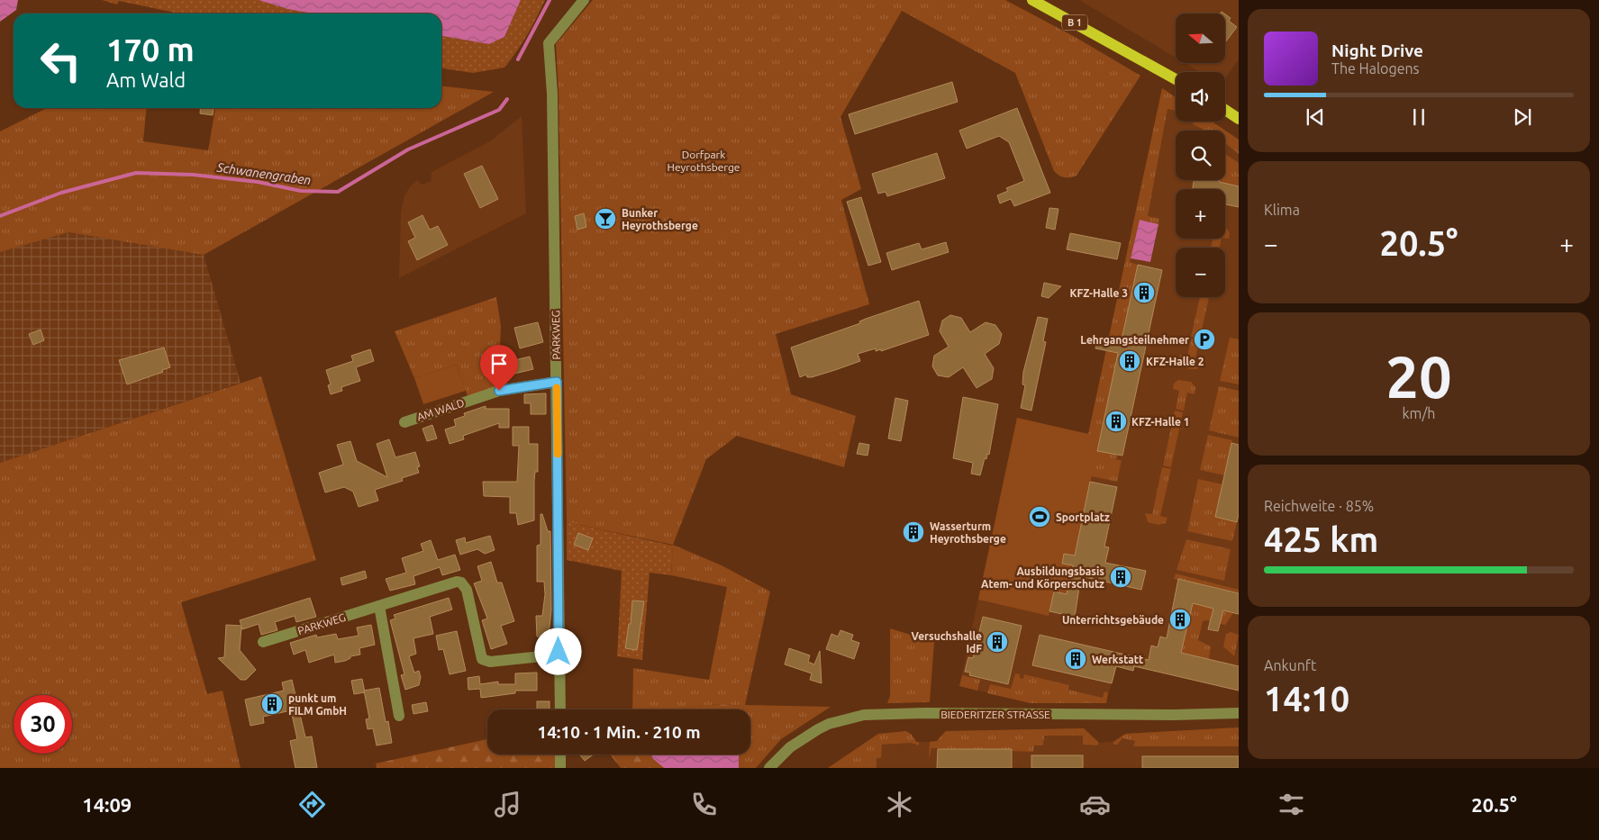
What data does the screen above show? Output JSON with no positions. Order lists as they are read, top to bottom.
{
  "streets": {
    "main road": ["B 1"],
    "street": ["PARKWEG", "AM WALD", "BIEDERITZER STRASSE"]
  },
  "crossings": [
    ["PARKWEG", "AM WALD"]
  ],
  "water": ["Schwanengraben"],
  "parks": ["Dorfpark Heyrothsberge"],
  "places": {
    "bar": ["Bunker Heyrothsberge"],
    "building": [
      "KFZ-Halle 3",
      "KFZ-Halle 2",
      "KFZ-Halle 1",
      "Wasserturm Heyrothsberge",
      "Ausbildungsbasis Atem- und Körperschutz",
      "Unterrichtsgebäude",
      "Versuchshalle IdF",
      "Werkstatt",
      "punkt um FILM GmbH"
    ],
    "parking": ["Lehrgangsteilnehmer"],
    "sports": ["Sportplatz"]
  },
  "north": "left",
  "page": {
    "map_buttons": ["+", "−"],
    "turn": ["170 m", "Am Wald"],
    "song": ["Night Drive", "The Halogens"],
    "tile": [
      "Klima",
      ["20", "km/h"],
      ["Reichweite · 85%", "425 km"],
      ["Ankunft", "14:10"]
    ],
    "heat": ["−", "20.5°", "+"],
    "limit": "30",
    "trip": "14:10 · 1 Min. · 210 m",
    "tabs": ["14:09", "20.5°"]
  }
}
